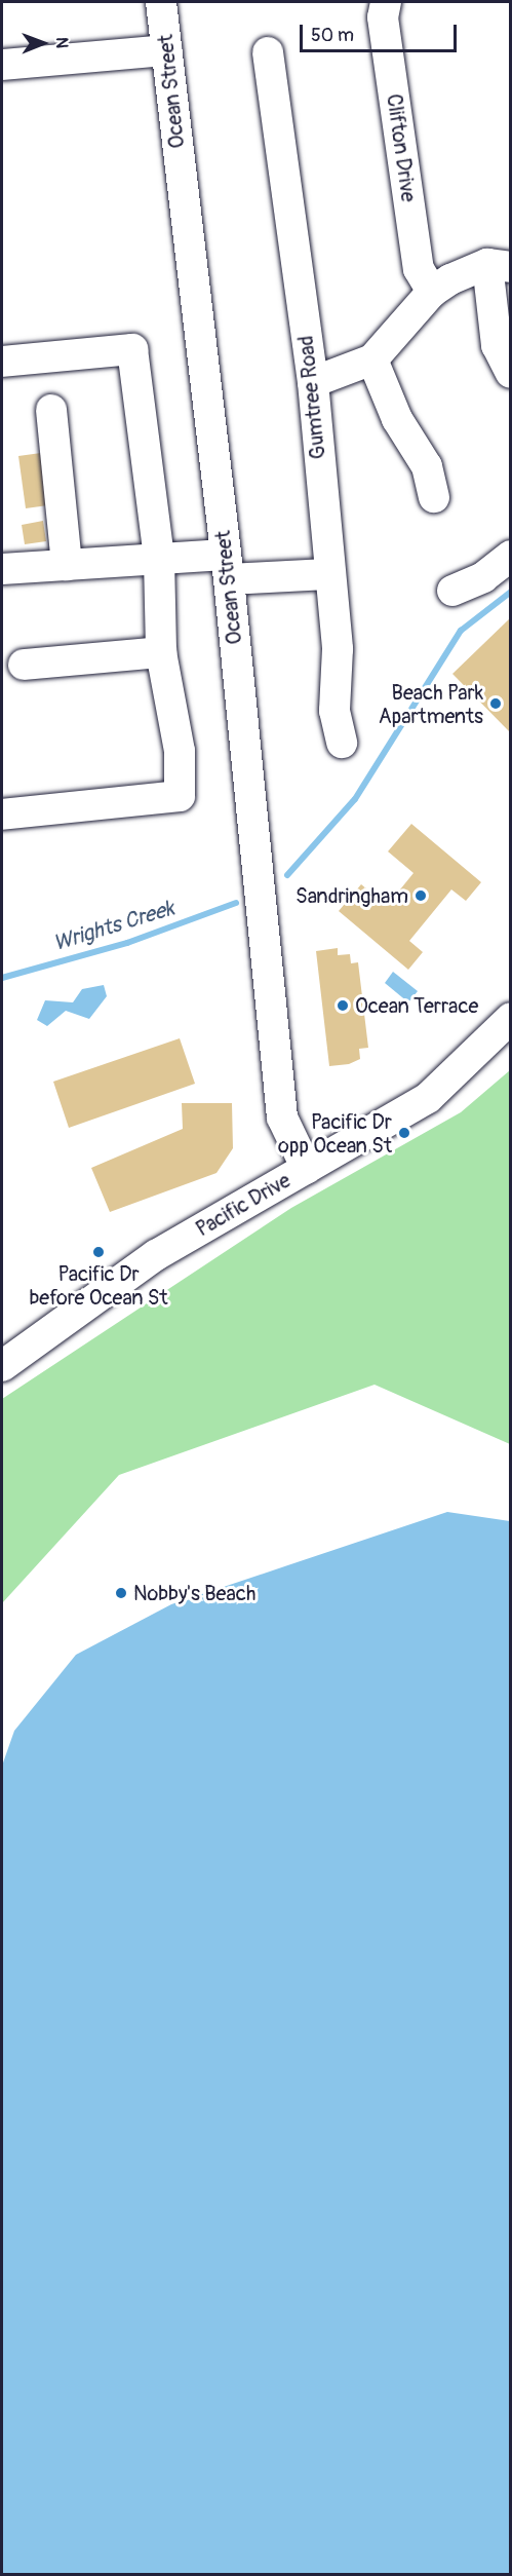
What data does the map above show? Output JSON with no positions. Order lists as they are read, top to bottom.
{
  "streets": {
    "street": [
      "Ocean Street",
      "Clifton Drive",
      "Gumtree Road",
      "Pacific Drive"
    ]
  },
  "crossings": [
    ["Ocean Street", "Pacific Drive"]
  ],
  "water": ["Wrights Creek"],
  "places": [
    "Beach Park Apartments",
    "Sandringham",
    "Ocean Terrace",
    "Pacific Dr opp Ocean St",
    "Pacific Dr before Ocean St",
    "Nobby's Beach"
  ],
  "scale_bar": "50 m",
  "north": "right"
}
